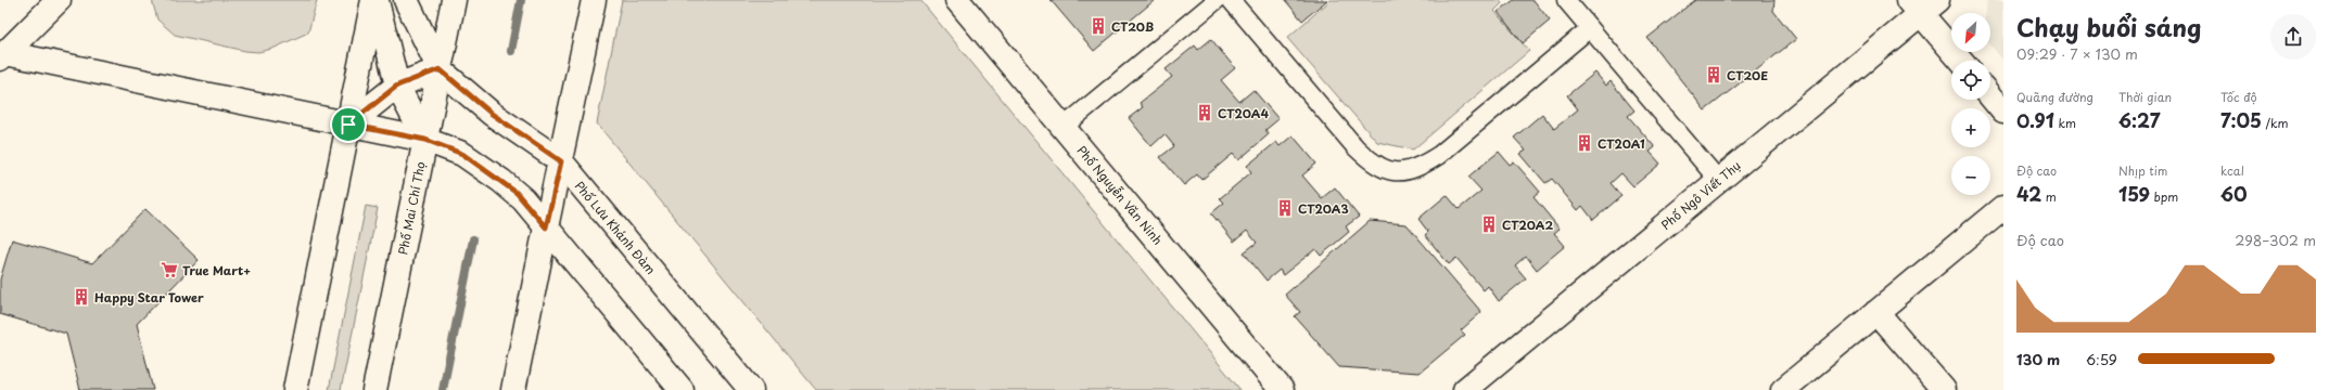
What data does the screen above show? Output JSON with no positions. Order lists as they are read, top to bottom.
{
  "streets": {
    "street": [
      "Phố Nguyễn Văn Ninh",
      "Phố Ngô Viết Thụ",
      "Phố Mai Chí Thọ",
      "Phố Lưu Khánh Đàm"
    ]
  },
  "crossings": [
    ["Phố Mai Chí Thọ", "Phố Lưu Khánh Đàm"]
  ],
  "places": {
    "building": [
      "CT20B",
      "CT20E",
      "CT20A4",
      "CT20A1",
      "CT20A3",
      "CT20A2",
      "Happy Star Tower"
    ],
    "supermarket": ["True Mart+"]
  },
  "north": "bottom left",
  "page": {
    "heading": ["Chạy buổi sáng", "09:29 · 7 × 130 m"],
    "map_buttons": ["+", "−"],
    "stats": [
      ["Quãng đường", "0.91 km"],
      ["Thời gian", "6:27"],
      ["Tốc độ", "7:05 /km"],
      ["Độ cao", "42 m"],
      ["Nhịp tim", "159 bpm"],
      ["kcal", "60"]
    ],
    "chart": ["Độ cao", "298–302 m"],
    "list": [
      {
        "name": "130 m",
        "note": "6:59"
      }
    ]
  }
}
